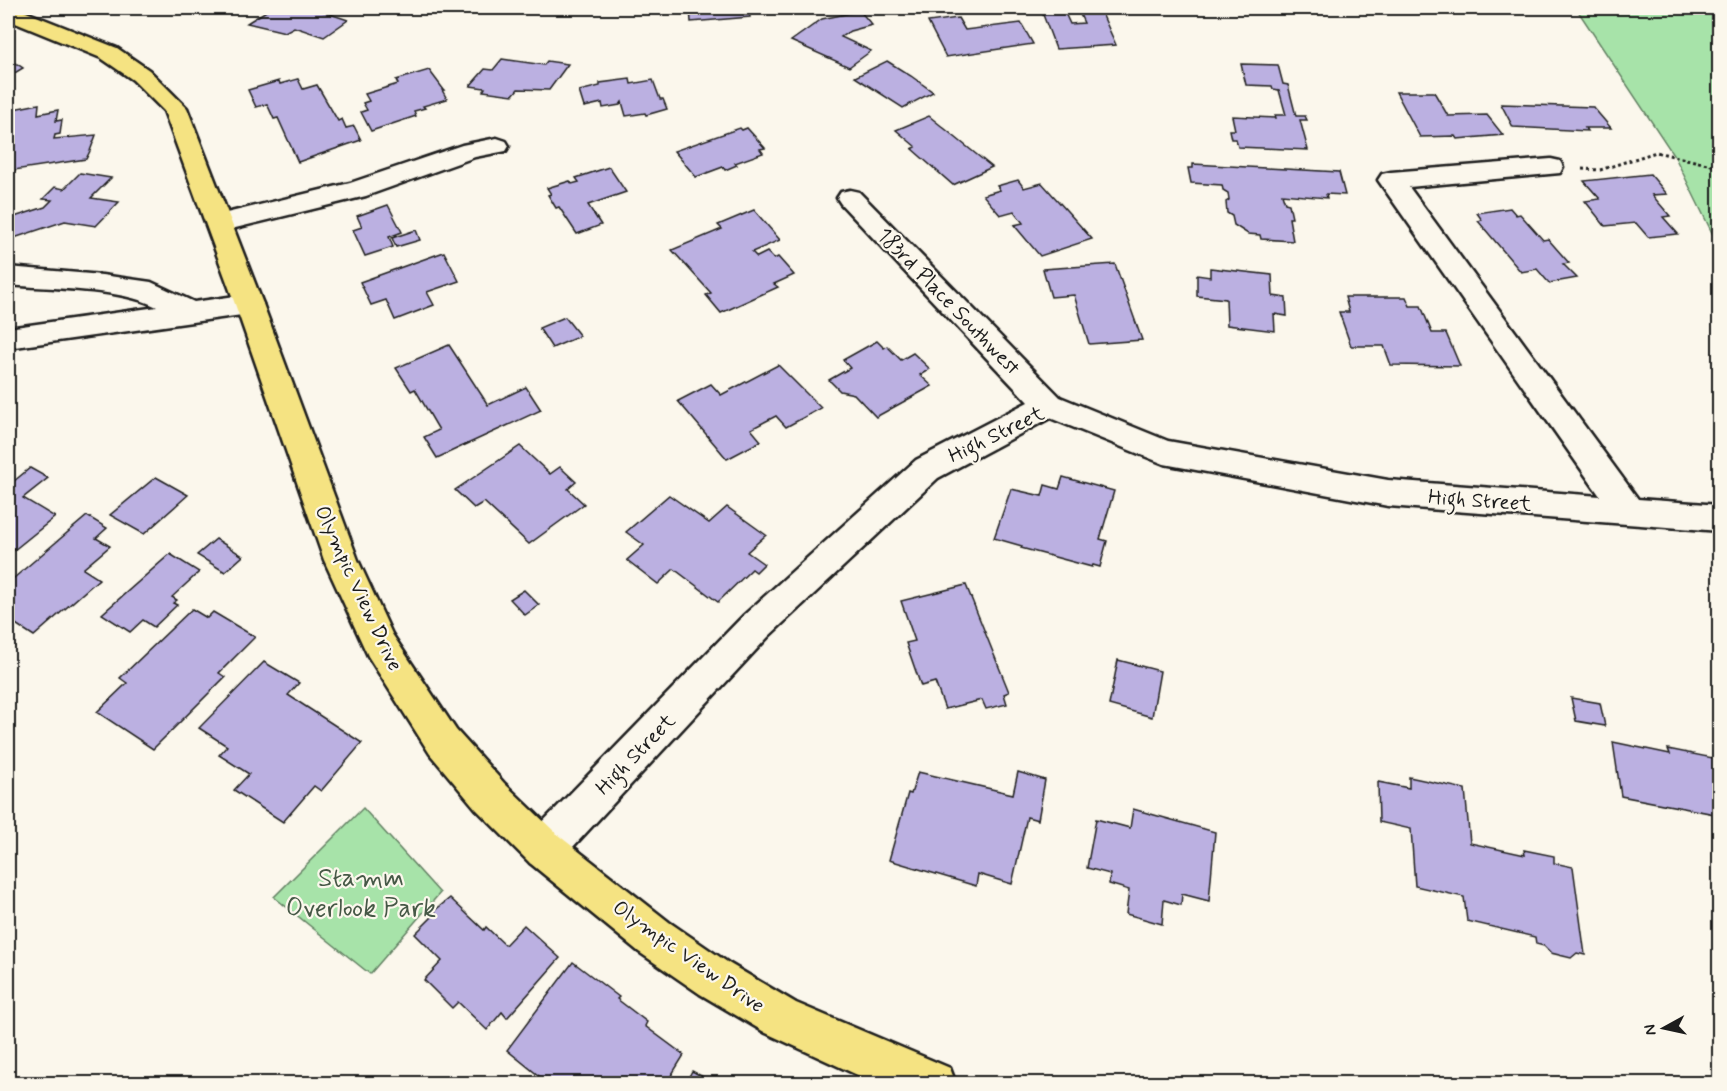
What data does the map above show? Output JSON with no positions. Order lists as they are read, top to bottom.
{
  "streets": {
    "main road": ["Olympic View Drive"],
    "street": ["183rd Place Southwest", "High Street"]
  },
  "crossings": [
    ["183rd Place Southwest", "High Street"],
    ["High Street", "Olympic View Drive"]
  ],
  "parks": ["Stamm Overlook Park"],
  "north": "left"
}
